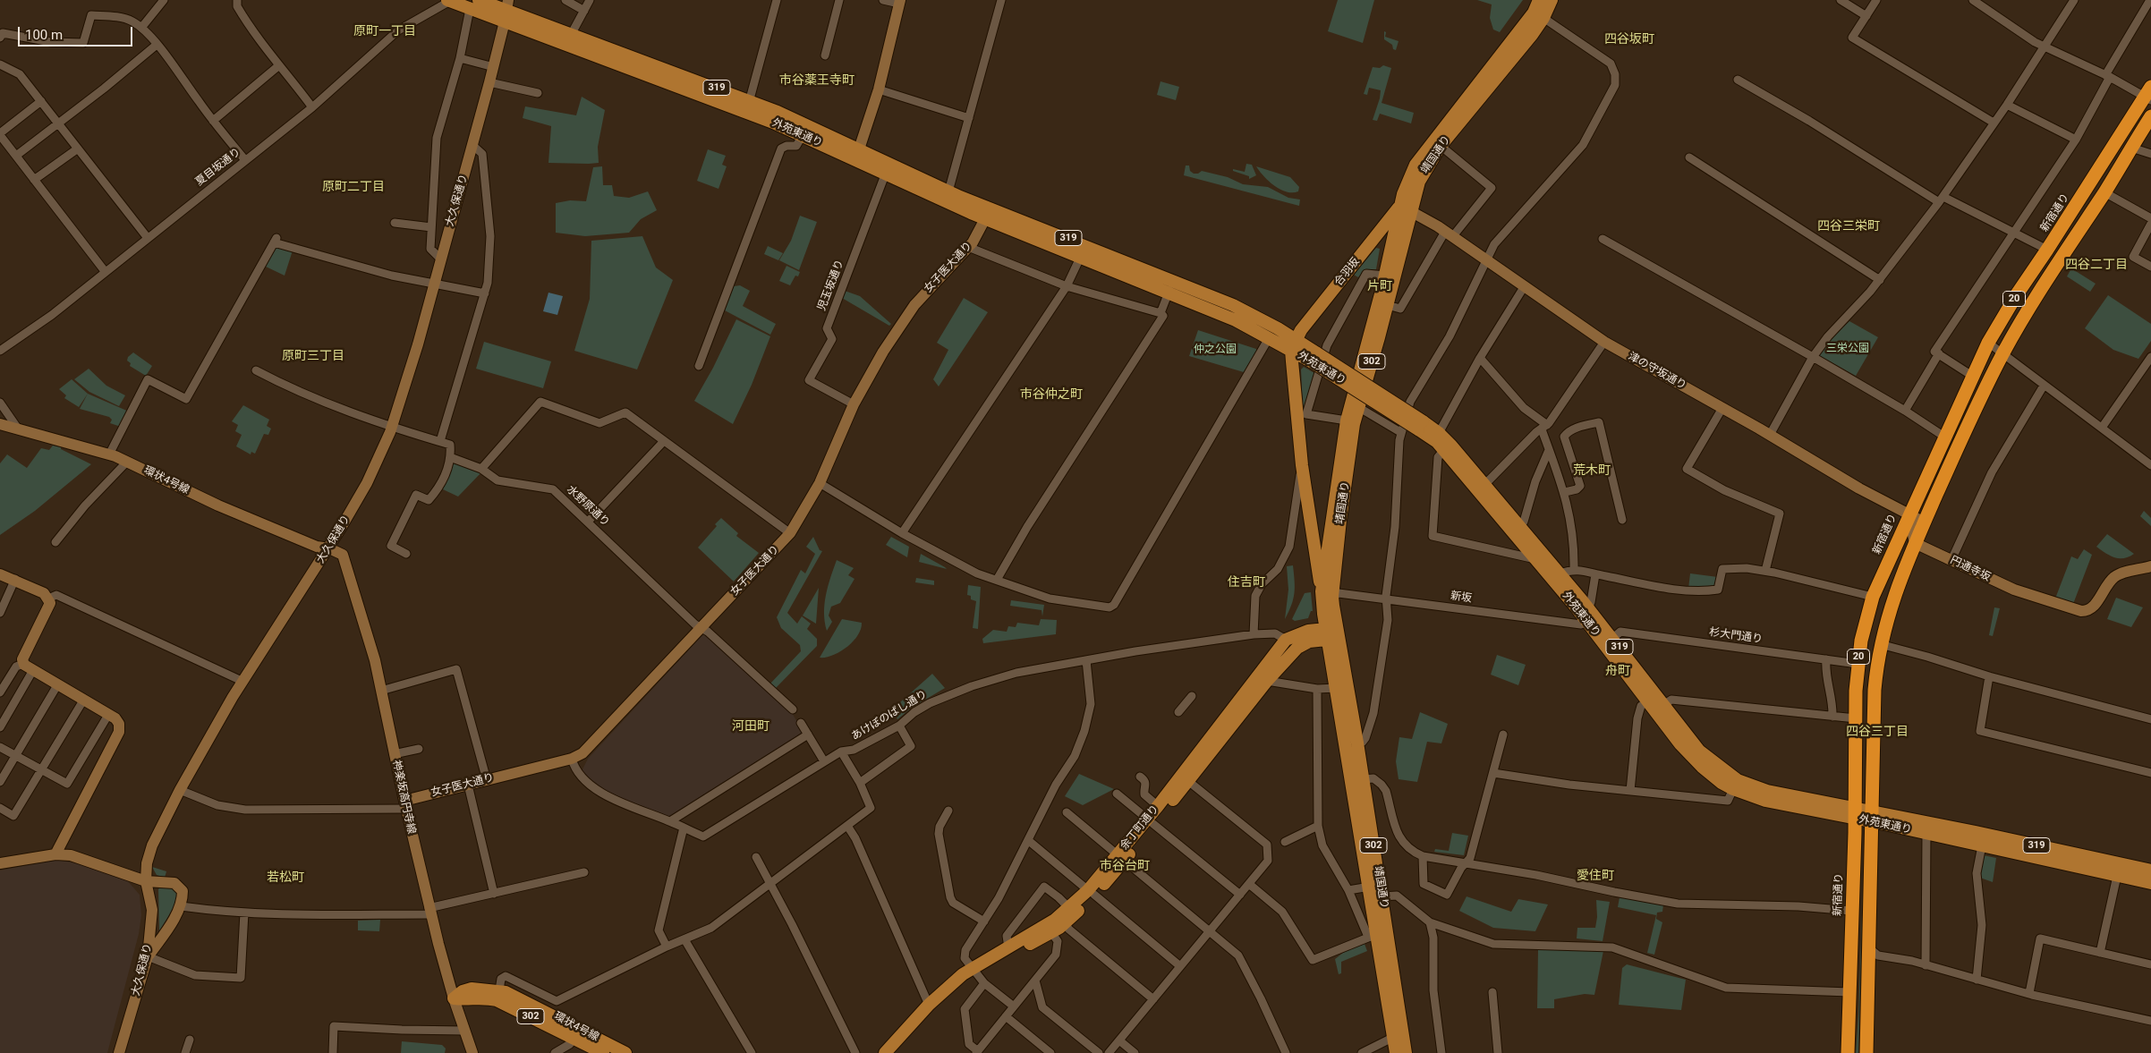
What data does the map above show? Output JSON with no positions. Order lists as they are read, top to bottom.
{
  "streets": {
    "highway": ["新宿通り", "20"],
    "main road": [
      "319",
      "外苑東通り",
      "靖国通り",
      "合羽坂",
      "302",
      "環状4号線",
      "余丁町通り"
    ],
    "street": [
      "夏目坂通り",
      "大久保通り",
      "女子医大通り",
      "児玉坂通り",
      "津の守坂通り",
      "水野原通り",
      "円通寺坂",
      "新坂",
      "杉大門通り",
      "あけぼのばし通り",
      "神楽坂高円寺線"
    ]
  },
  "crossings": [
    ["外苑東通り", "夏目坂通り"],
    ["外苑東通り", "大久保通り"],
    ["外苑東通り", "新宿通り"],
    ["外苑東通り", "女子医大通り"],
    ["外苑東通り", "合羽坂"],
    ["外苑東通り", "児玉坂通り"],
    ["外苑東通り", "20"],
    ["外苑東通り", "302"],
    ["外苑東通り", "新坂"],
    ["外苑東通り", "杉大門通り"],
    ["靖国通り", "合羽坂"],
    ["靖国通り", "302"],
    ["靖国通り", "津の守坂通り"],
    ["靖国通り", "新坂"],
    ["靖国通り", "余丁町通り"],
    ["大久保通り", "環状4号線"],
    ["大久保通り", "神楽坂高円寺線"],
    ["新宿通り", "津の守坂通り"],
    ["新宿通り", "杉大門通り"],
    ["女子医大通り", "児玉坂通り"],
    ["女子医大通り", "水野原通り"],
    ["女子医大通り", "あけぼのばし通り"],
    ["女子医大通り", "神楽坂高円寺線"],
    ["合羽坂", "302"],
    ["合羽坂", "津の守坂通り"],
    ["20", "津の守坂通り"],
    ["20", "円通寺坂"],
    ["302", "新坂"],
    ["環状4号線", "神楽坂高円寺線"],
    ["あけぼのばし通り", "余丁町通り"]
  ],
  "districts": [
    "原町一丁目",
    "四谷坂町",
    "市谷薬王寺町",
    "原町二丁目",
    "四谷三栄町",
    "四谷二丁目",
    "片町",
    "原町三丁目",
    "市谷仲之町",
    "荒木町",
    "住吉町",
    "舟町",
    "河田町",
    "四谷三丁目",
    "市谷台町",
    "愛住町",
    "若松町"
  ],
  "parks": ["三栄公園", "仲之公園"],
  "scale_bar": "100 m"
}
